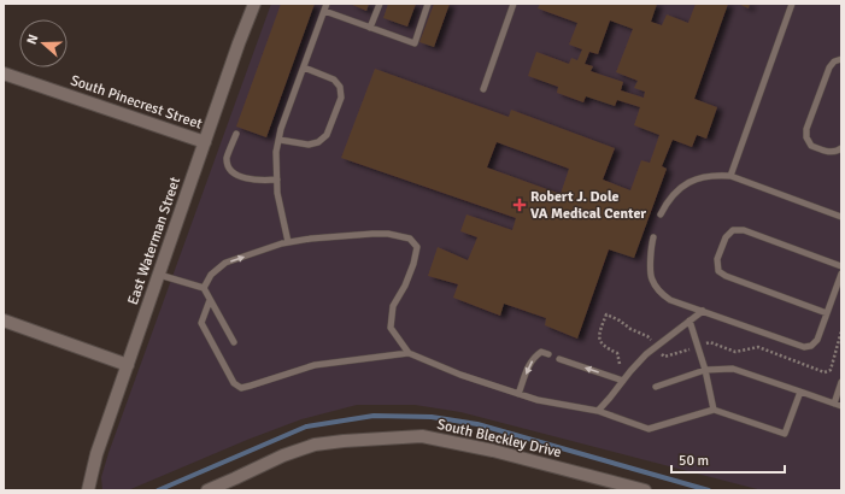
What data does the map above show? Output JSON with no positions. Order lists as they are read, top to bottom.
{
  "streets": {
    "street": ["South Pinecrest Street", "East Waterman Street", "South Bleckley Drive"]
  },
  "crossings": [
    ["South Pinecrest Street", "East Waterman Street"]
  ],
  "places": {
    "health": ["Robert J. Dole VA Medical Center"]
  },
  "scale_bar": "50 m",
  "north": "left"
}
